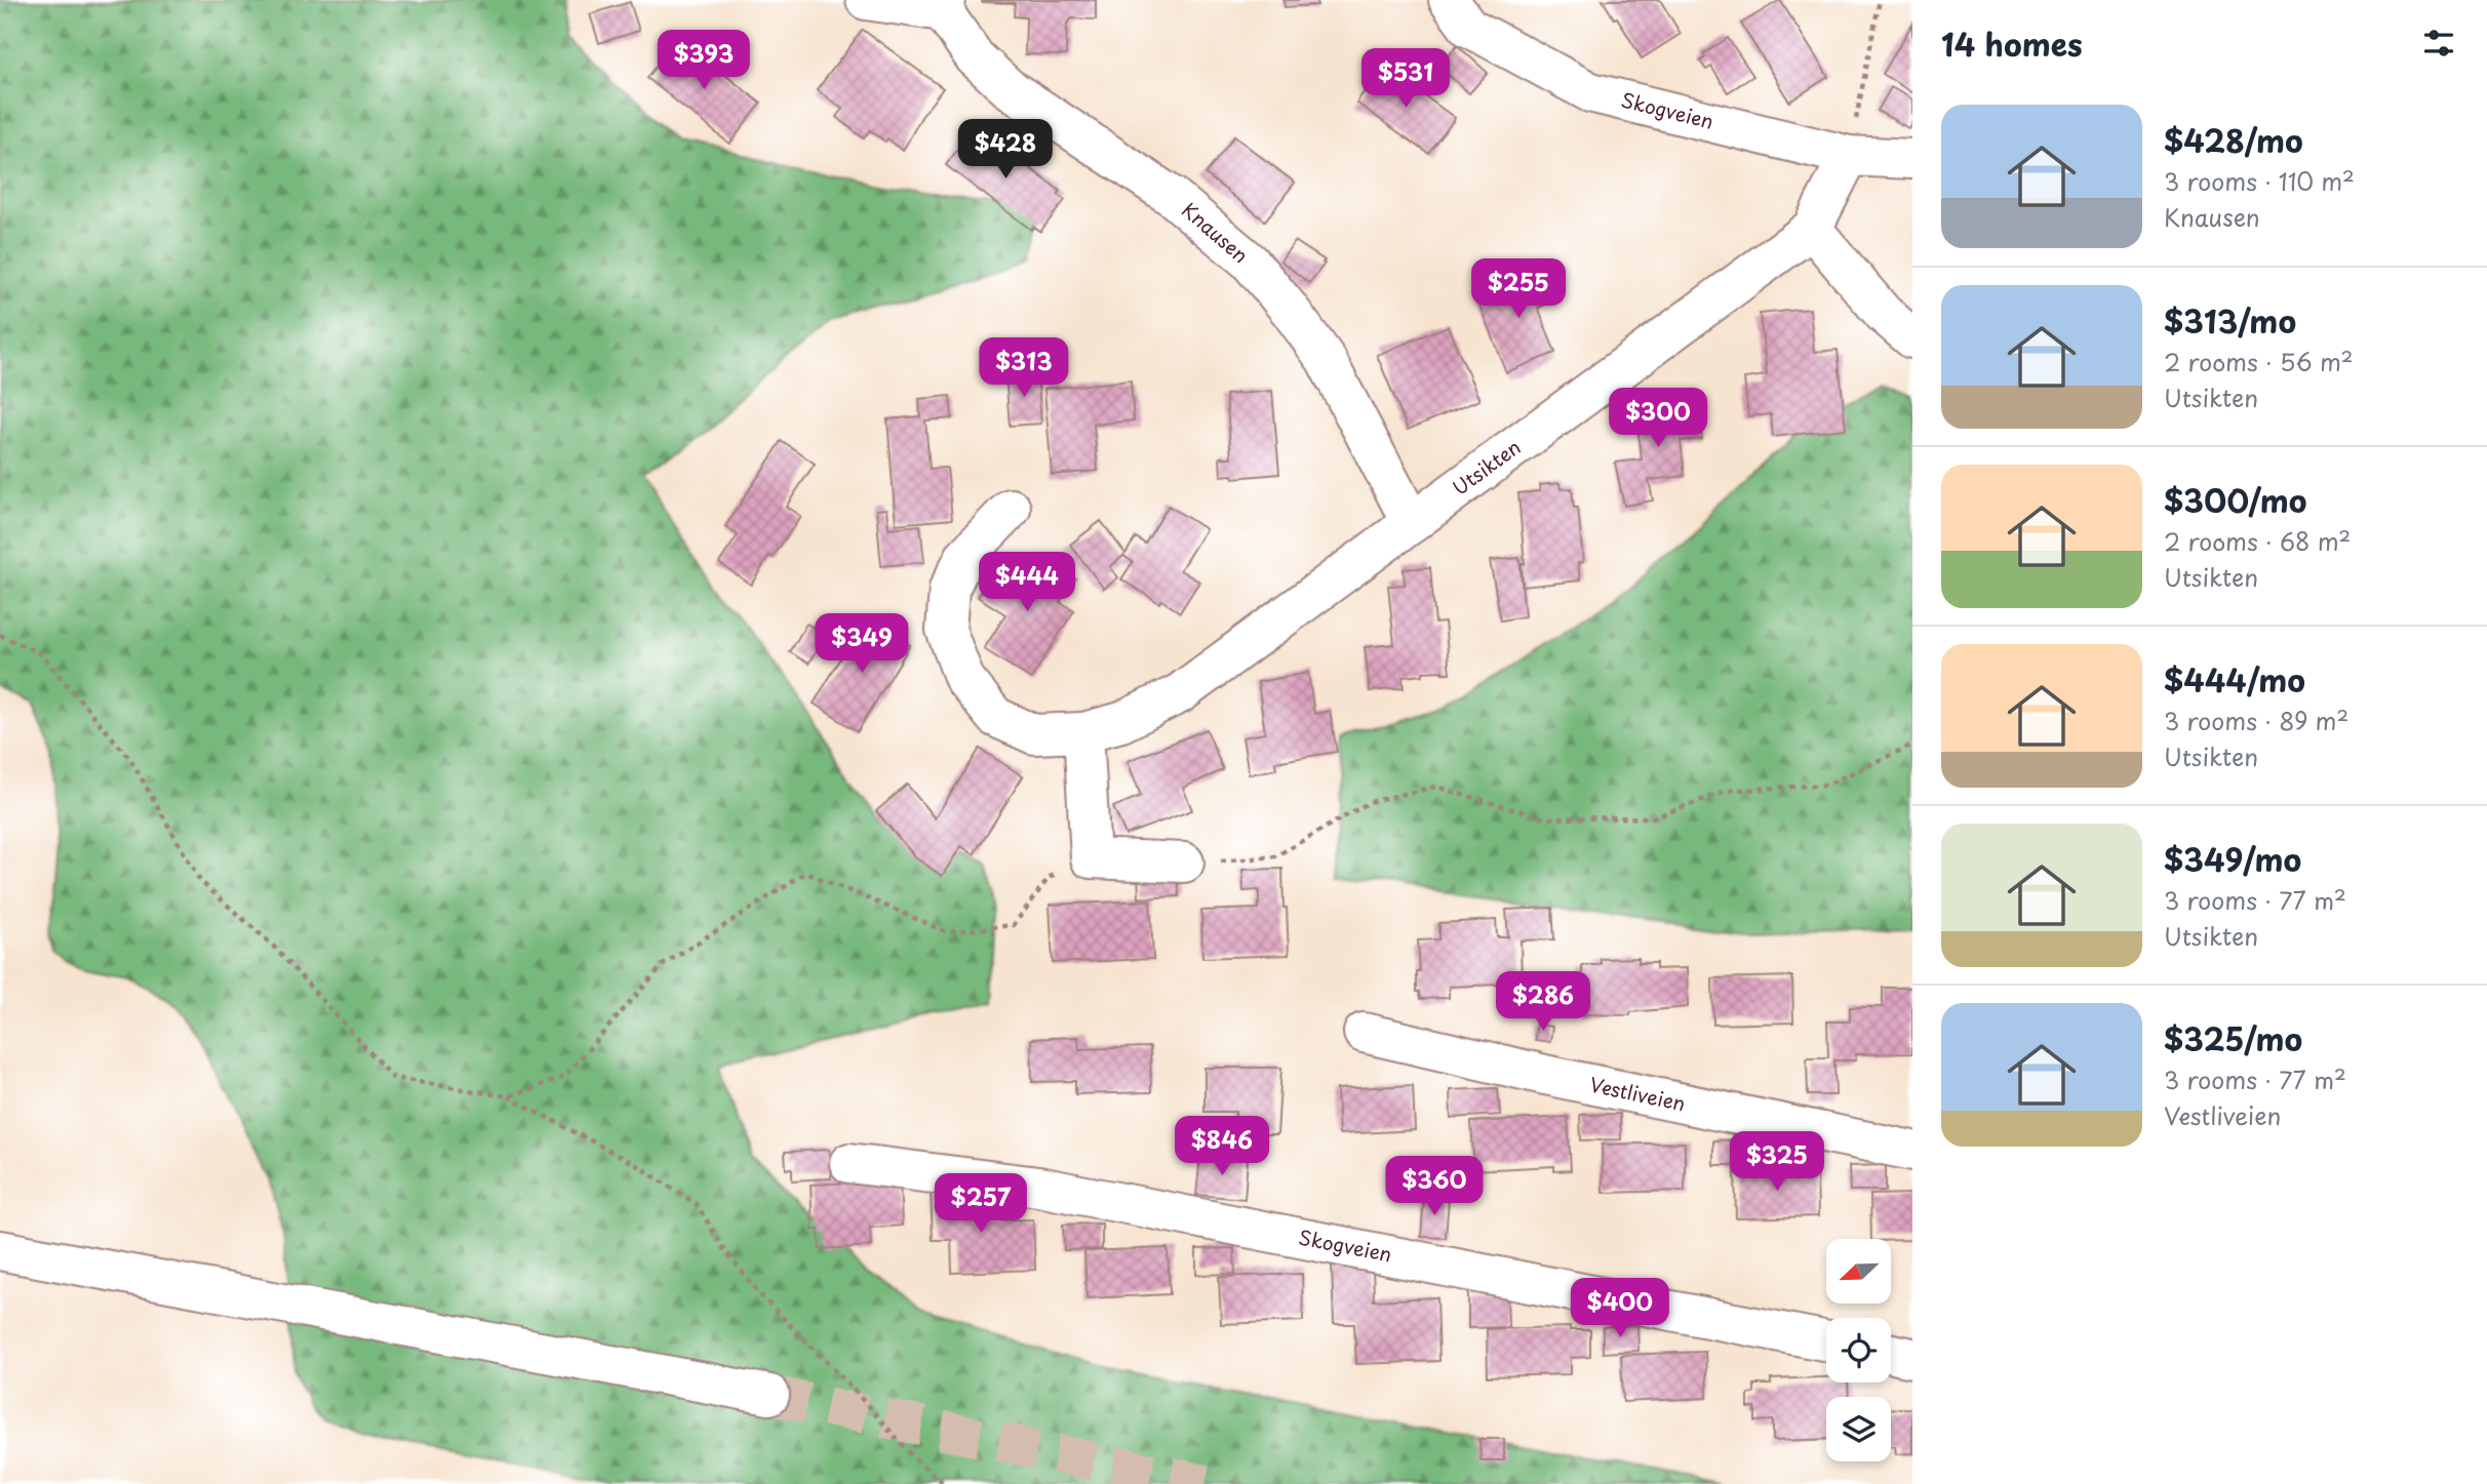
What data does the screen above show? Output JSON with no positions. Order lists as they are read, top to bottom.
{
  "streets": {
    "street": [
      "Skogveien",
      "Knausen",
      "Utsikten",
      "Vestliveien"
    ]
  },
  "crossings": [
    ["Skogveien", "Utsikten"],
    ["Knausen", "Utsikten"]
  ],
  "north": "bottom left",
  "page": {
    "heading": "14 homes",
    "price": [
      "$393",
      "$531",
      "$428",
      "$255",
      "$313",
      "$300",
      "$444",
      "$349",
      "$286",
      "$846",
      "$325",
      "$360",
      "$257",
      "$400"
    ],
    "list": [
      {
        "name": "$428/mo",
        "note": "3 rooms · 110 m² · Knausen"
      },
      {
        "name": "$313/mo",
        "note": "2 rooms · 56 m² · Utsikten"
      },
      {
        "name": "$300/mo",
        "note": "2 rooms · 68 m² · Utsikten"
      },
      {
        "name": "$444/mo",
        "note": "3 rooms · 89 m² · Utsikten"
      },
      {
        "name": "$349/mo",
        "note": "3 rooms · 77 m² · Utsikten"
      },
      {
        "name": "$325/mo",
        "note": "3 rooms · 77 m² · Vestliveien"
      }
    ]
  }
}
